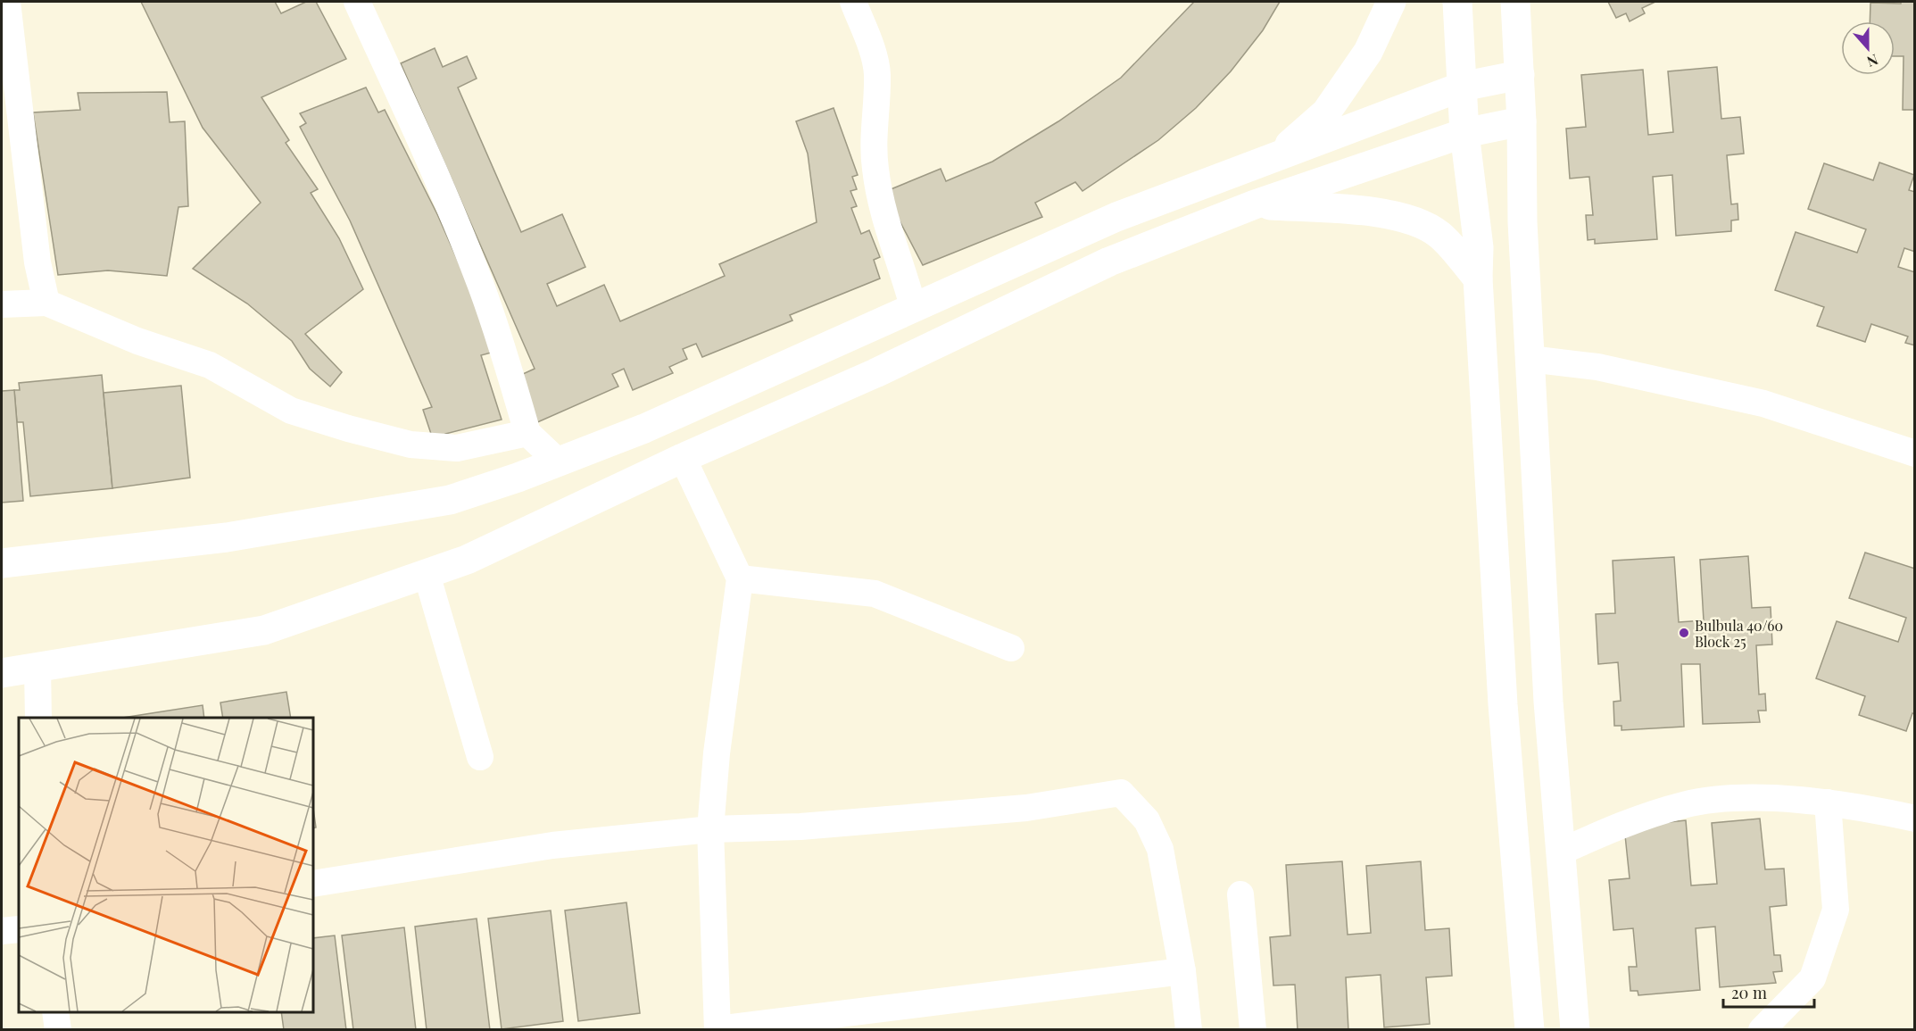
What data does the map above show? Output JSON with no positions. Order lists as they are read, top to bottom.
{
  "places": ["Bulbula 40/60 Block 25"],
  "scale_bar": "20 m",
  "north": "bottom"
}
